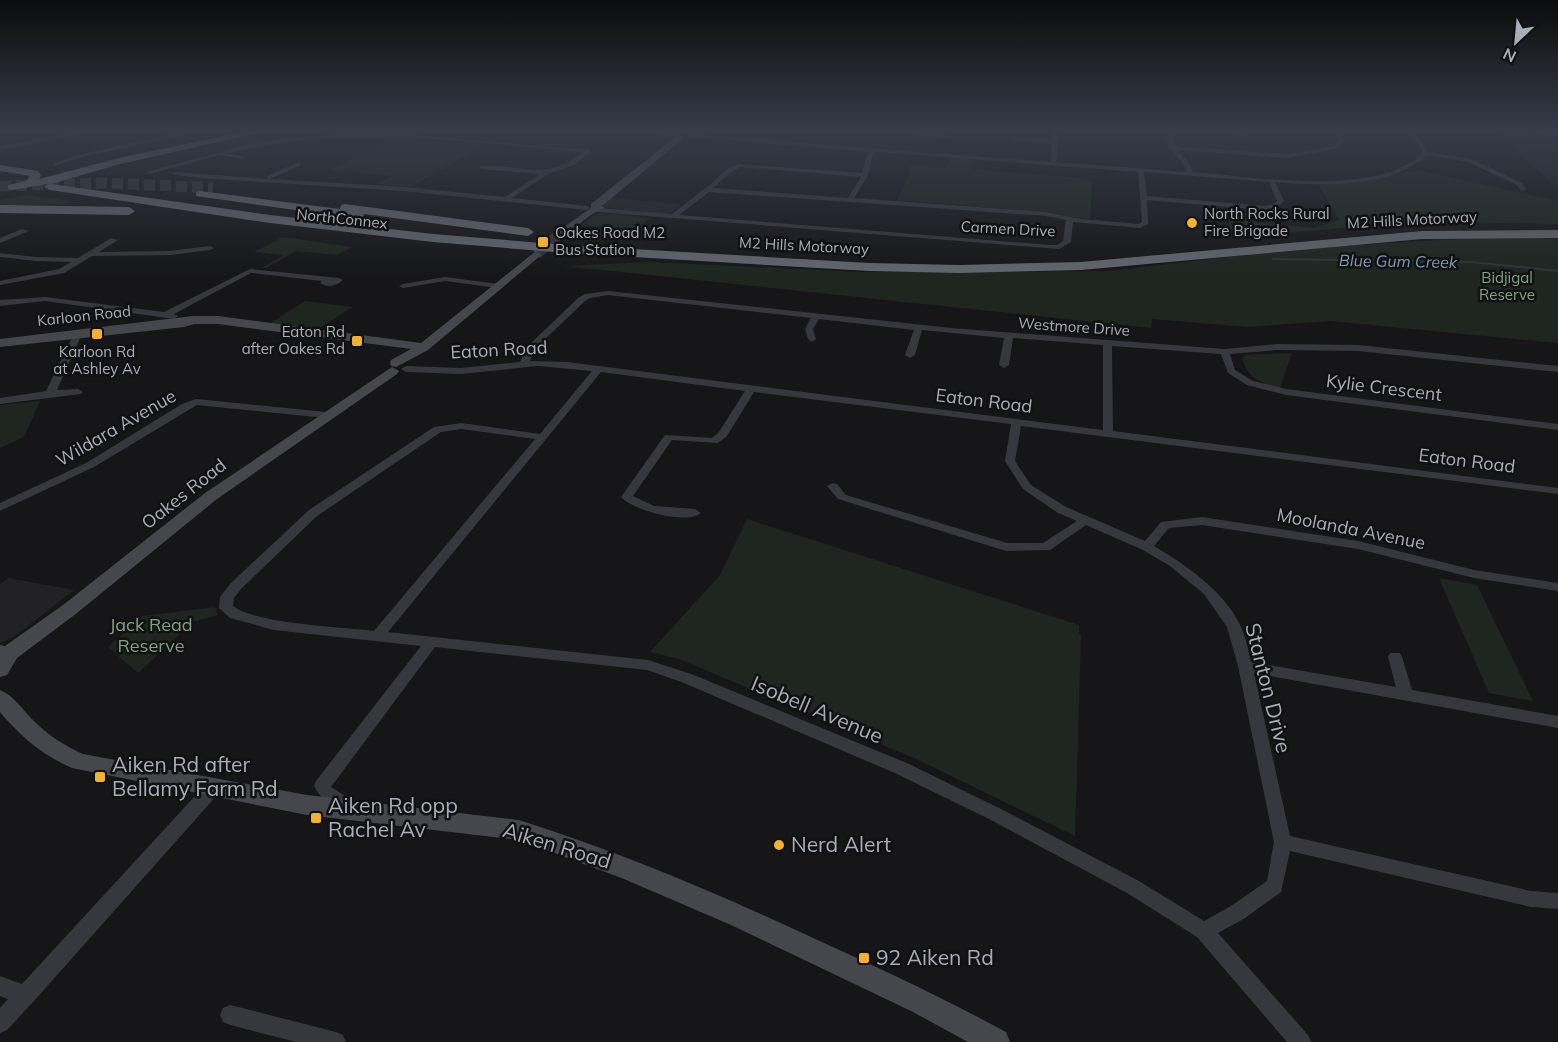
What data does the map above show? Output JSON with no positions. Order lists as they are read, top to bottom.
{
  "streets": {
    "highway": ["NorthConnex", "M2 Hills Motorway"],
    "main road": [
      "Karloon Road",
      "Eaton Road",
      "Oakes Road",
      "Aiken Road"
    ],
    "street": [
      "Carmen Drive",
      "Westmore Drive",
      "Kylie Crescent",
      "Wildara Avenue",
      "Moolanda Avenue",
      "Stanton Drive",
      "Isobell Avenue"
    ]
  },
  "crossings": [
    ["NorthConnex", "M2 Hills Motorway"],
    ["Karloon Road", "Eaton Road"],
    ["Westmore Drive", "Kylie Crescent"],
    ["Eaton Road", "Oakes Road"],
    ["Eaton Road", "Stanton Drive"],
    ["Wildara Avenue", "Oakes Road"],
    ["Moolanda Avenue", "Stanton Drive"],
    ["Stanton Drive", "Isobell Avenue"]
  ],
  "water": ["Blue Gum Creek"],
  "parks": ["Bidjigal Reserve", "Jack Read Reserve"],
  "places": {
    "other": ["North Rocks Rural Fire Brigade", "Nerd Alert"],
    "transit": [
      "Oakes Road M2 Bus Station",
      "Karloon Rd at Ashley Av",
      "Eaton Rd after Oakes Rd",
      "Aiken Rd after Bellamy Farm Rd",
      "Aiken Rd opp Rachel Av",
      "92 Aiken Rd"
    ]
  },
  "north": "bottom left"
}
